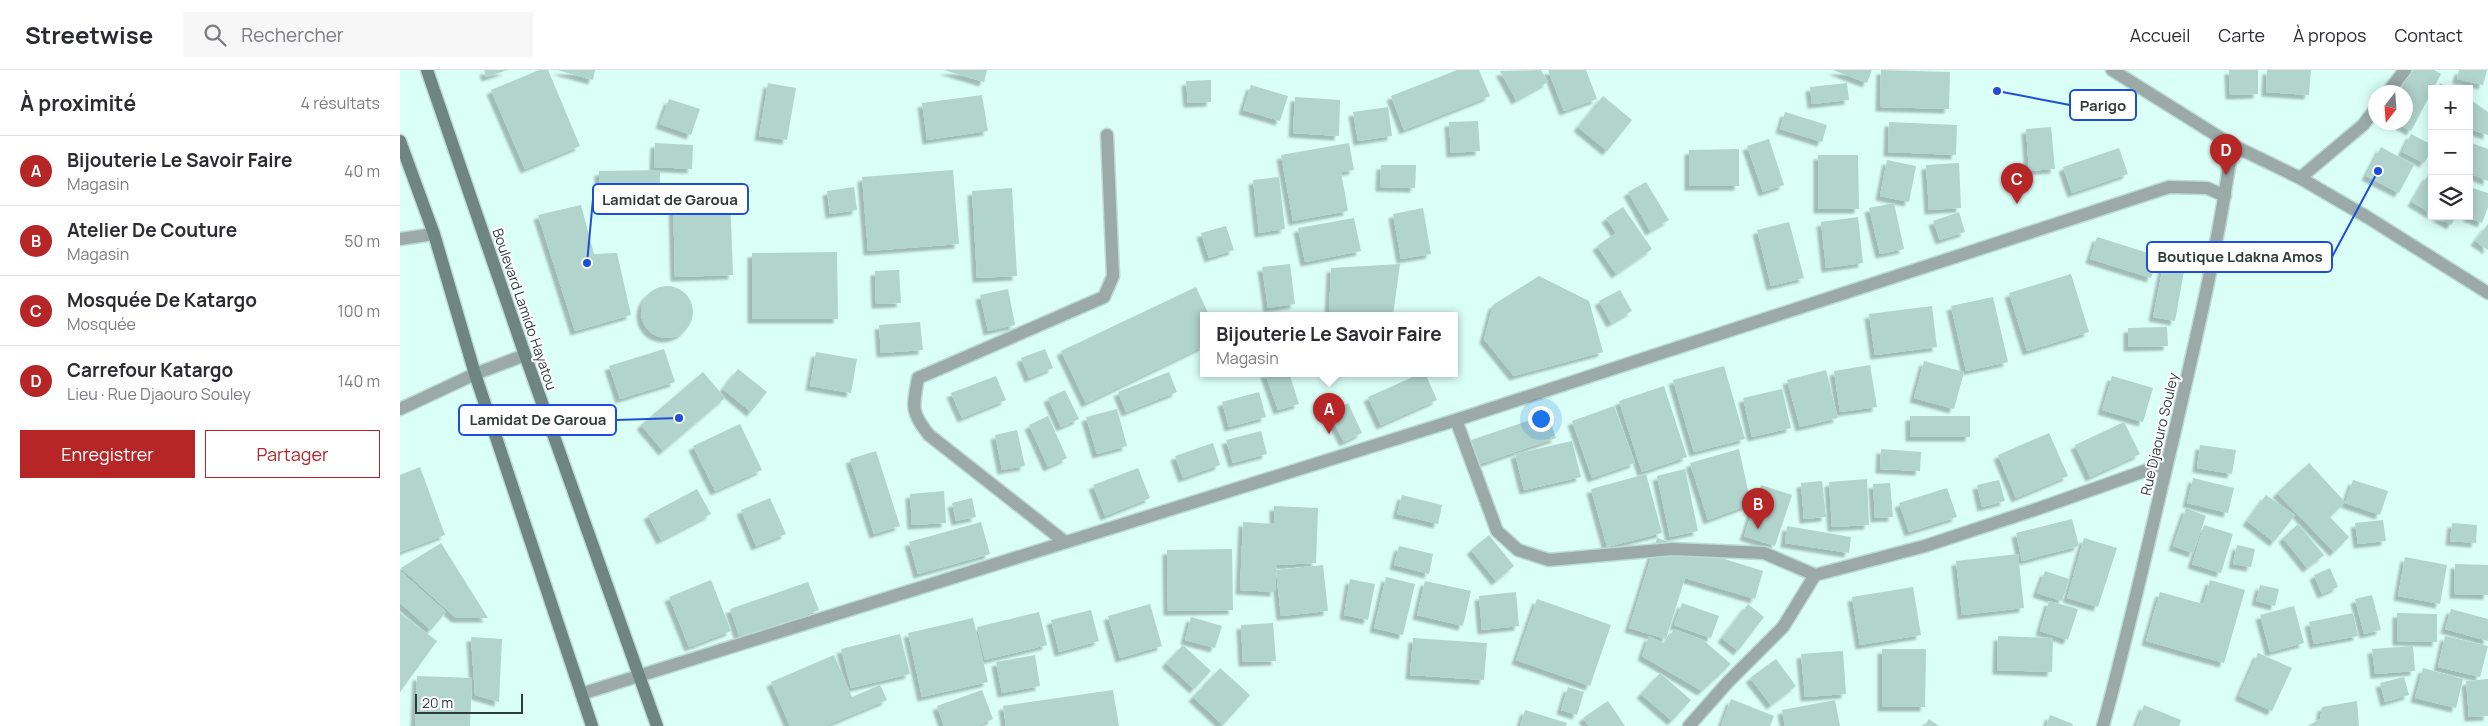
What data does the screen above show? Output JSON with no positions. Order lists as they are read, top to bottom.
{
  "streets": {
    "main road": ["Boulevard Lamido Hayatou"],
    "street": ["Rue Djaouro Souley"]
  },
  "places": [
    "Parigo",
    "Boutique Ldakna Amos",
    "Lamidat de Garoua",
    "Lamidat De Garoua"
  ],
  "scale_bar": "20 m",
  "north": "bottom",
  "page": {
    "header": "Streetwise",
    "search": "Rechercher",
    "nav": [
      "Accueil",
      "Carte",
      "À propos",
      "Contact"
    ],
    "heading": ["À proximité", "4 résultats"],
    "map_buttons": ["+", "−"],
    "pins": [
      "D",
      "C",
      "A",
      "B"
    ],
    "list": [
      {
        "mark": "A",
        "name": "Bijouterie Le Savoir Faire",
        "note": "Magasin",
        "value": "40 m"
      },
      {
        "mark": "B",
        "name": "Atelier De Couture",
        "note": "Magasin",
        "value": "50 m"
      },
      {
        "mark": "C",
        "name": "Mosquée De Katargo",
        "note": "Mosquée",
        "value": "100 m"
      },
      {
        "mark": "D",
        "name": "Carrefour Katargo",
        "note": "Lieu · Rue Djaouro Souley",
        "value": "140 m"
      }
    ],
    "popup": ["Bijouterie Le Savoir Faire", "Magasin"],
    "buttons": ["Enregistrer", "Partager"],
    "scale": "20 m"
  }
}
